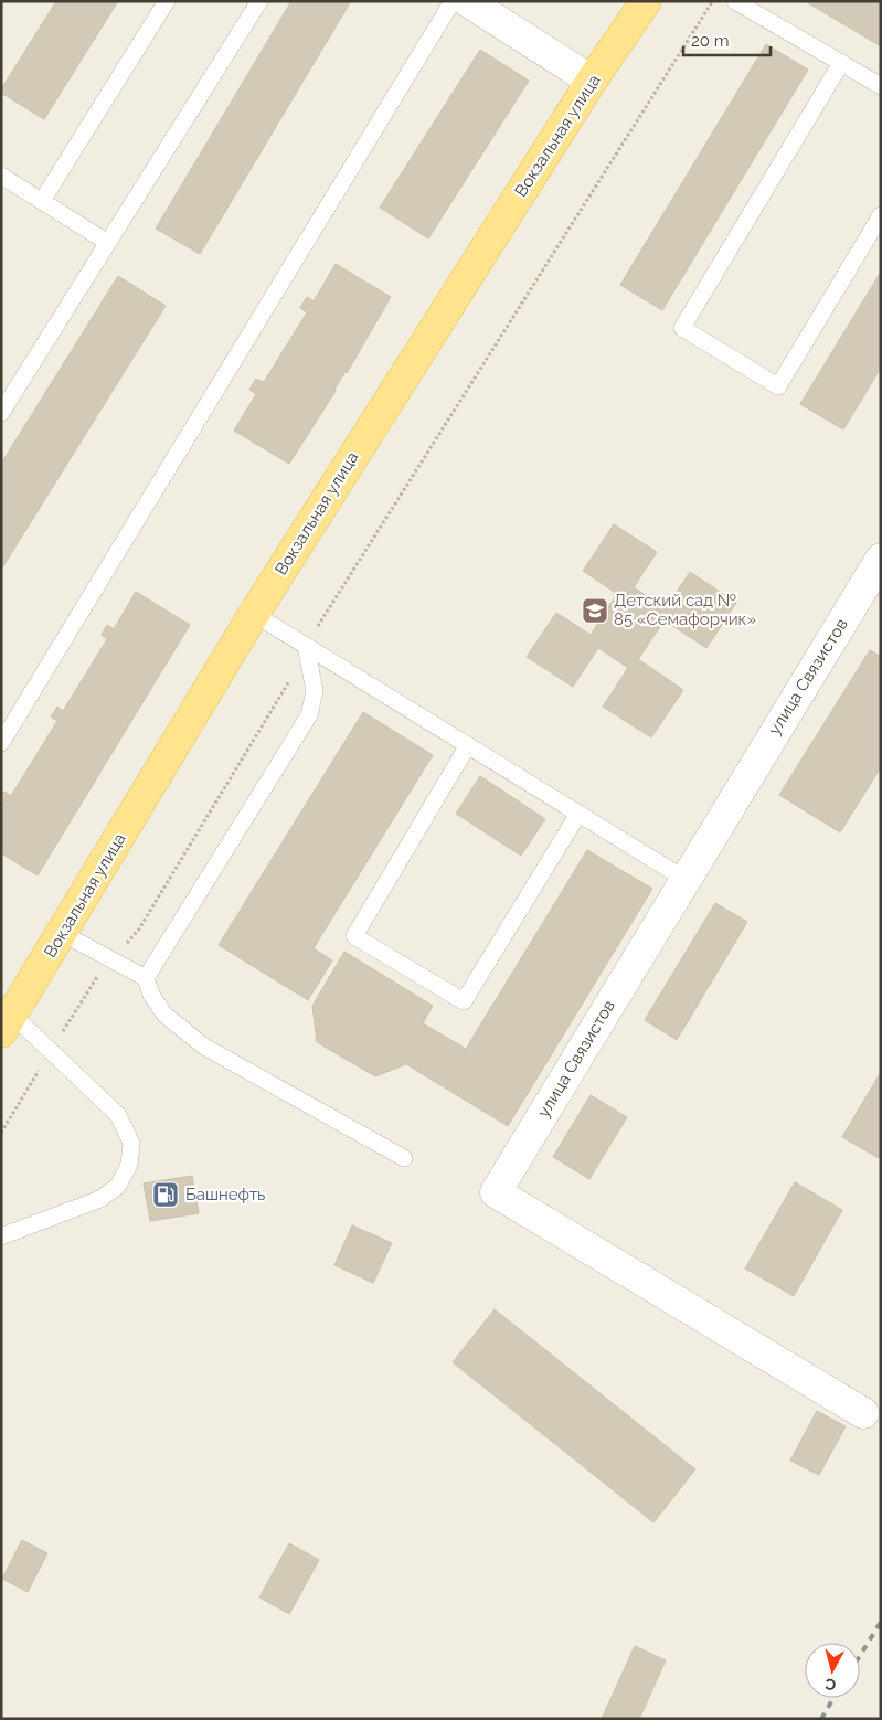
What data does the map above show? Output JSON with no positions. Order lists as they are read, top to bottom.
{
  "streets": {
    "main road": ["Вокзальная улица"],
    "street": ["улица Связистов"]
  },
  "places": {
    "school or university": ["Детский сад № 85 «Семафорчик»"],
    "fuel station": ["Башнефть"]
  },
  "scale_bar": "20 m",
  "north": "bottom"
}
